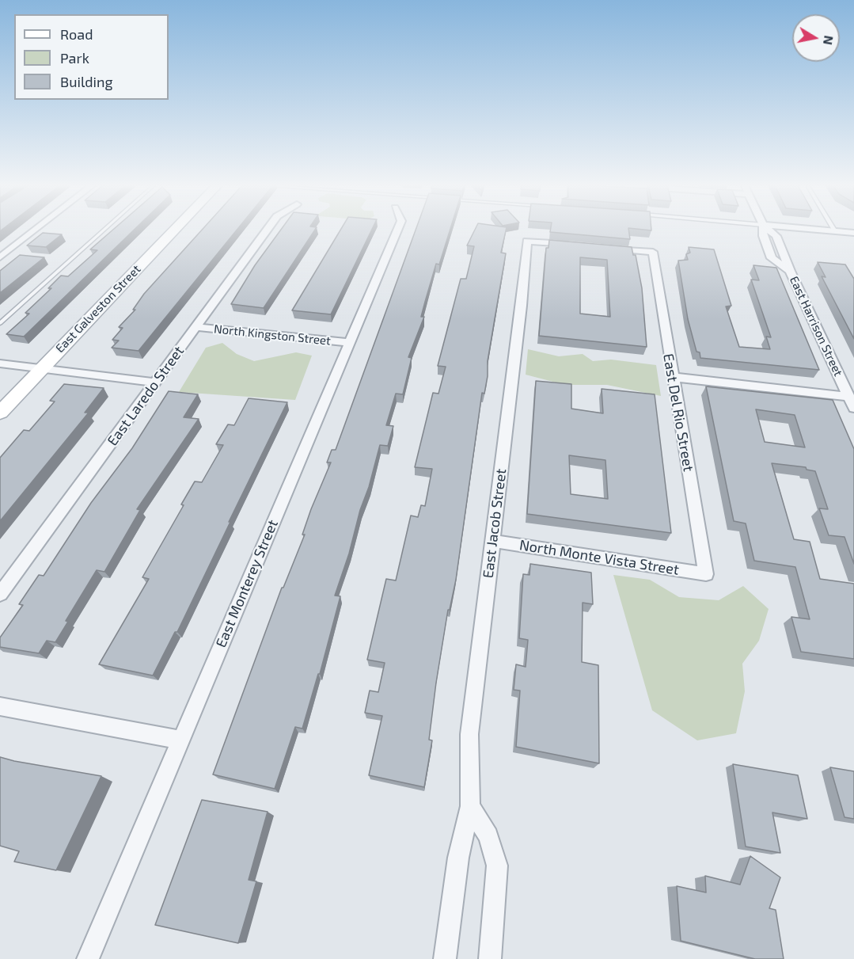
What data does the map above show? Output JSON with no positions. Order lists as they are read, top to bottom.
{
  "streets": {
    "street": [
      "East Galveston Street",
      "East Harrison Street",
      "North Kingston Street",
      "East Laredo Street",
      "East Del Rio Street",
      "East Jacob Street",
      "North Monte Vista Street",
      "East Monterey Street"
    ]
  },
  "crossings": [
    ["North Kingston Street", "East Laredo Street"],
    ["North Kingston Street", "East Monterey Street"],
    ["East Del Rio Street", "North Monte Vista Street"],
    ["East Jacob Street", "North Monte Vista Street"]
  ],
  "legend": ["Road", "Park", "Building"],
  "north": "right"
}
